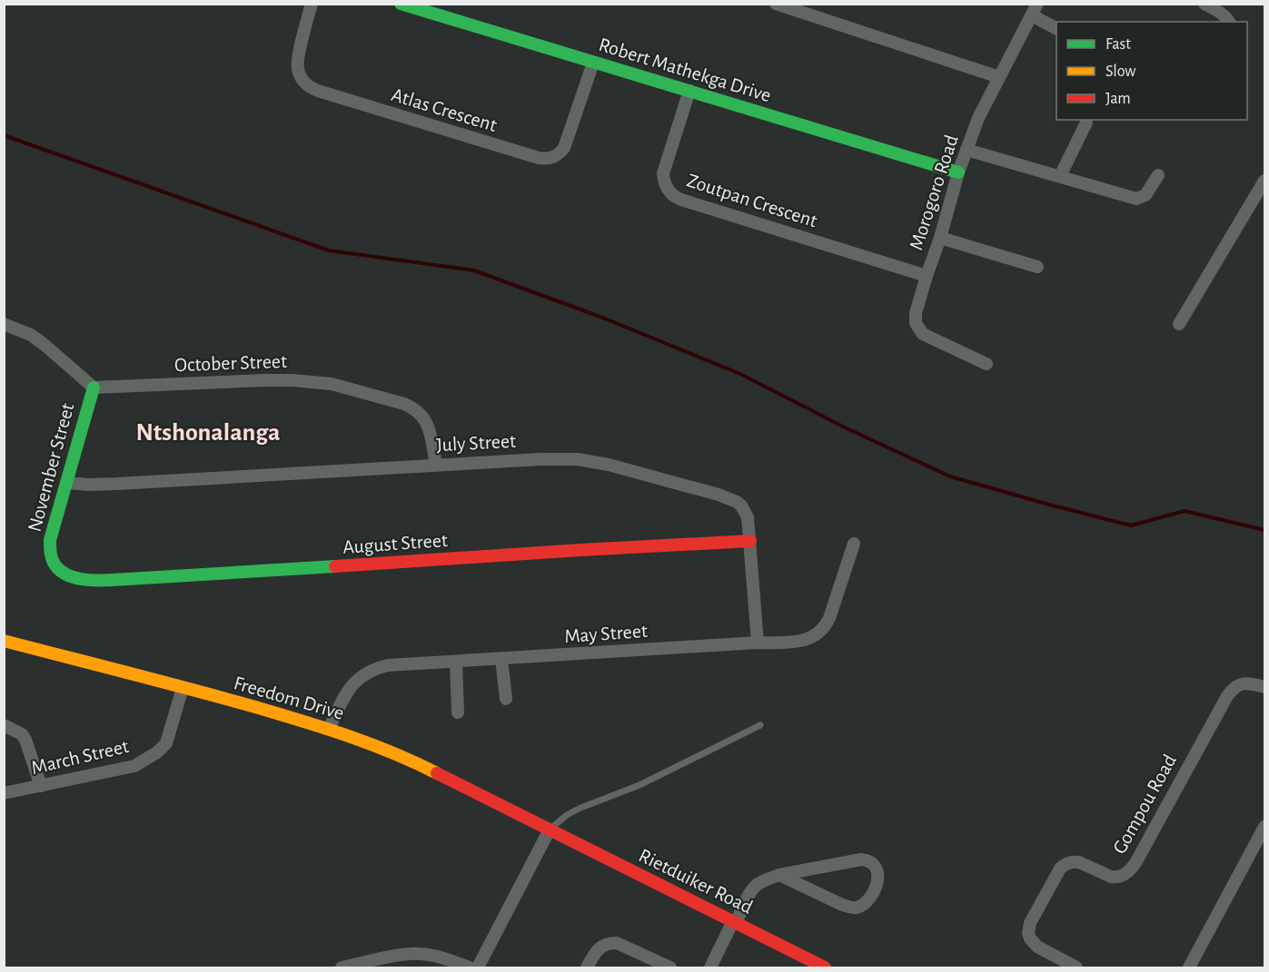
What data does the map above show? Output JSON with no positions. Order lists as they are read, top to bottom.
{
  "streets": {
    "street": [
      "Robert Mathekga Drive",
      "Atlas Crescent",
      "Morogoro Road",
      "Zoutpan Crescent",
      "October Street",
      "July Street",
      "November Street",
      "August Street",
      "May Street",
      "Freedom Drive",
      "March Street",
      "Gompou Road",
      "Rietduiker Road"
    ]
  },
  "crossings": [
    ["Robert Mathekga Drive", "Atlas Crescent"],
    ["Robert Mathekga Drive", "Morogoro Road"],
    ["Robert Mathekga Drive", "Zoutpan Crescent"],
    ["Morogoro Road", "Zoutpan Crescent"],
    ["October Street", "July Street"],
    ["October Street", "November Street"],
    ["July Street", "November Street"],
    ["July Street", "August Street"],
    ["July Street", "May Street"],
    ["November Street", "August Street"],
    ["May Street", "Freedom Drive"],
    ["Freedom Drive", "March Street"],
    ["Freedom Drive", "Rietduiker Road"]
  ],
  "districts": ["Ntshonalanga"],
  "legend": ["Fast", "Slow", "Jam"]
}
